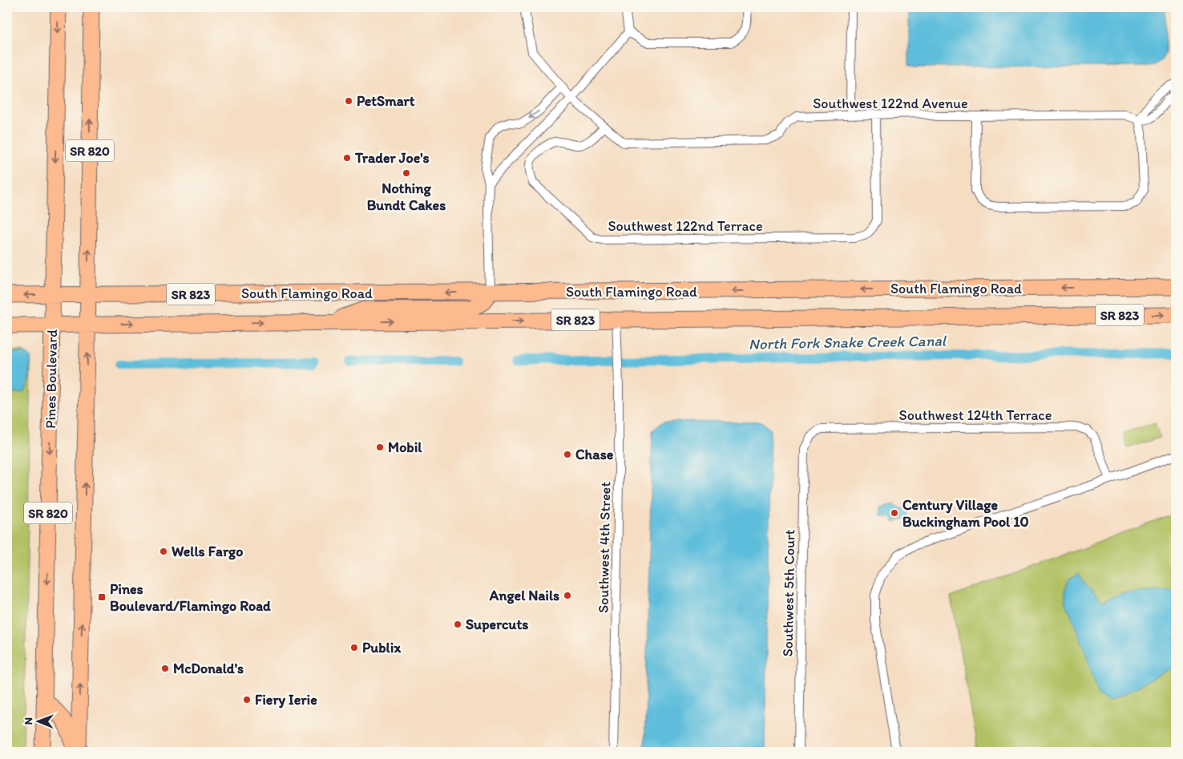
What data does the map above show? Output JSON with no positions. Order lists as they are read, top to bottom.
{
  "streets": {
    "highway": [
      "SR 820",
      "South Flamingo Road",
      "SR 823",
      "Pines Boulevard"
    ],
    "street": [
      "Southwest 122nd Avenue",
      "Southwest 122nd Terrace",
      "Southwest 124th Terrace",
      "Southwest 4th Street",
      "Southwest 5th Court"
    ]
  },
  "crossings": [
    ["Southwest 122nd Avenue", "Southwest 122nd Terrace"],
    ["SR 820", "South Flamingo Road"],
    ["SR 820", "SR 823"],
    ["South Flamingo Road", "SR 823"],
    ["South Flamingo Road", "Southwest 4th Street"],
    ["SR 823", "Pines Boulevard"],
    ["Southwest 124th Terrace", "Southwest 5th Court"]
  ],
  "water": ["North Fork Snake Creek Canal"],
  "places": {
    "other": [
      "PetSmart",
      "Trader Joe's",
      "Nothing Bundt Cakes",
      "Mobil",
      "Chase",
      "Century Village Buckingham Pool 10",
      "Wells Fargo",
      "Angel Nails",
      "Supercuts",
      "Publix",
      "McDonald's",
      "Fiery Ierie"
    ],
    "transit": ["Pines Boulevard/Flamingo Road"]
  },
  "north": "left"
}
